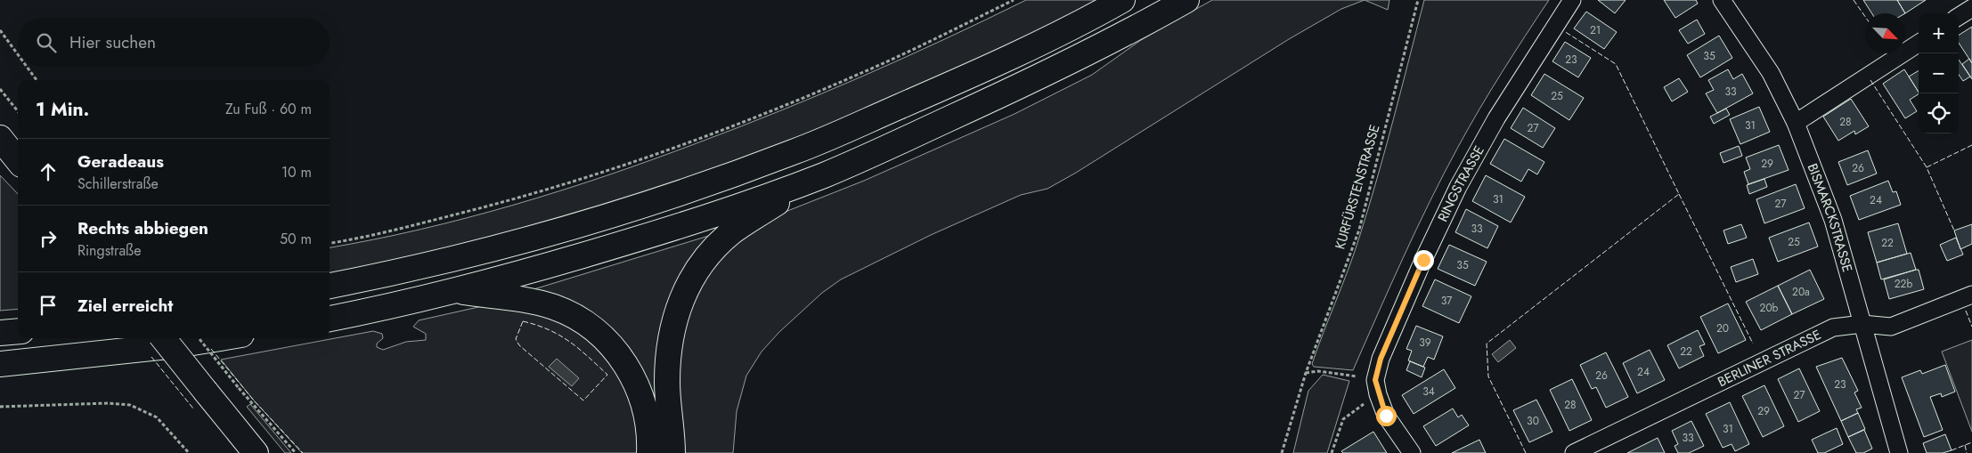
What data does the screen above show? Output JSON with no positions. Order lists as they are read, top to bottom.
{
  "streets": {
    "street": ["RINGSTRASSE", "BISMARCKSTRASSE", "BERLINER STRASSE"],
    "path": ["KURFÜRSTENSTRASSE"]
  },
  "crossings": [
    ["BISMARCKSTRASSE", "BERLINER STRASSE"]
  ],
  "house_numbers": [
    "21",
    "35",
    "23",
    "33",
    "25",
    "28",
    "31",
    "27",
    "29",
    "26",
    "31",
    "24",
    "27",
    "33",
    "25",
    "22",
    "35",
    "22b",
    "20a",
    "37",
    "20b",
    "20",
    "39",
    "22",
    "24",
    "26",
    "23",
    "34",
    "27",
    "28",
    "29",
    "30",
    "31",
    "33"
  ],
  "north": "bottom right",
  "page": {
    "map_buttons": ["+", "−"],
    "search": "Hier suchen",
    "heading": ["1 Min.", "Zu Fuß · 60 m"],
    "list": [
      ["Geradeaus", "Schillerstraße", "10 m"],
      ["Rechts abbiegen", "Ringstraße", "50 m"],
      "Ziel erreicht"
    ]
  }
}
